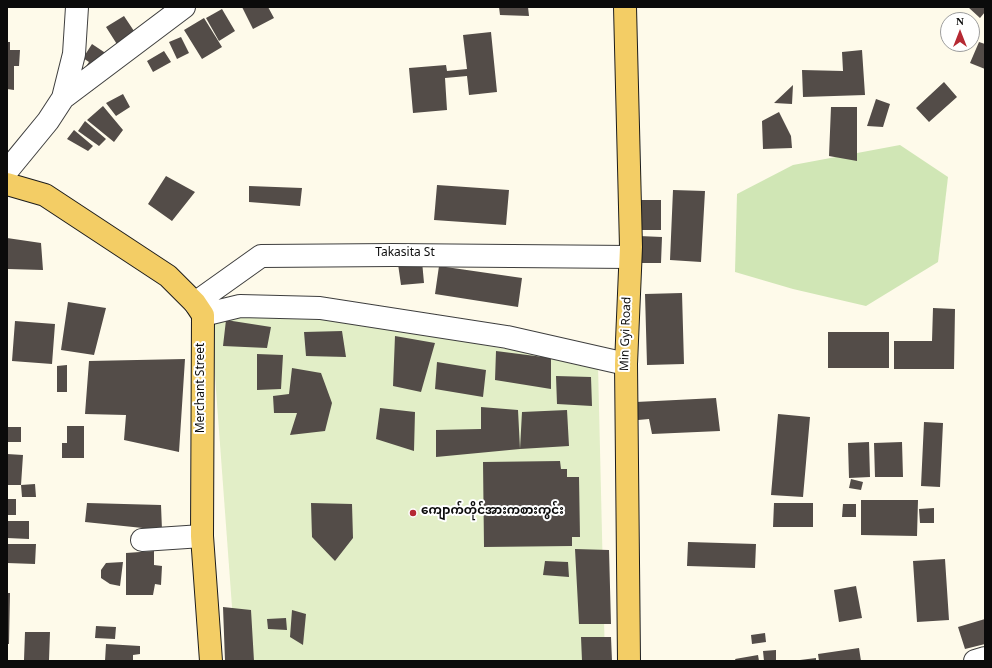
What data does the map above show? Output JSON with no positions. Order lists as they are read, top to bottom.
{
  "streets": {
    "main road": ["Min Gyi Road", "Merchant Street"],
    "street": ["Takasita St"]
  },
  "crossings": [
    ["Takasita St", "Min Gyi Road"],
    ["Takasita St", "Merchant Street"]
  ],
  "places": ["ကျောက်တိုင်အားကစားကွင်း"],
  "north": "top"
}
